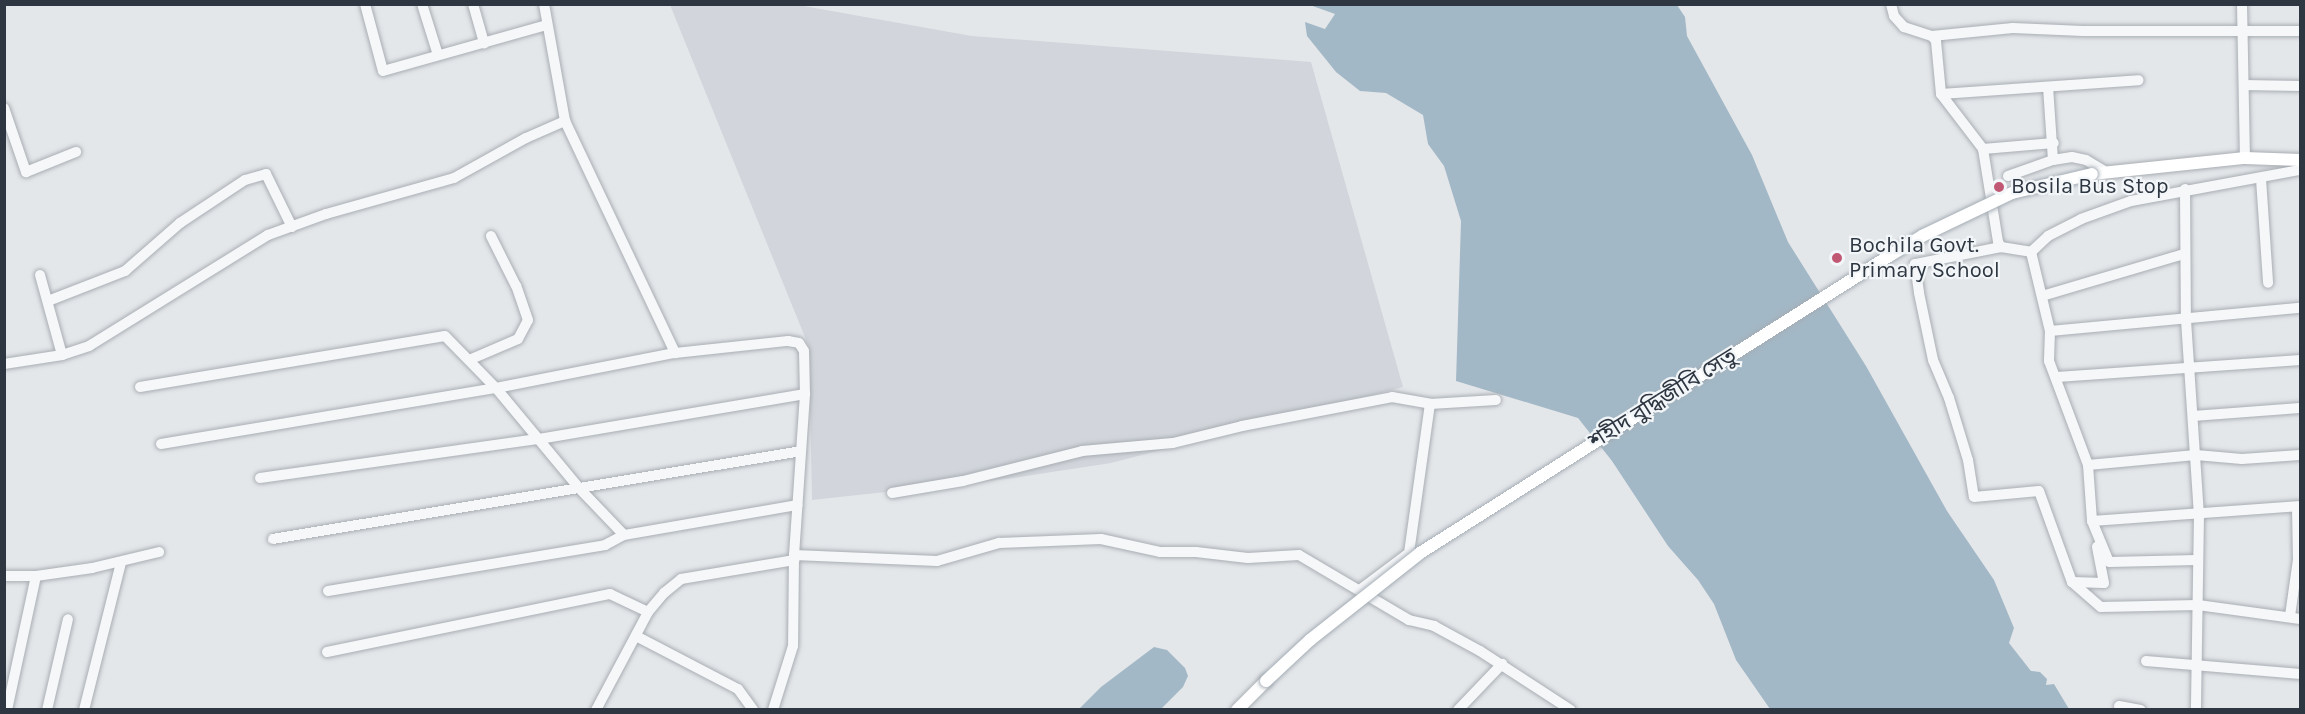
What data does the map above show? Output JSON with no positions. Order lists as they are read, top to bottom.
{
  "streets": {
    "main road": ["শহীদ বুদ্ধিজীবি সেতু"]
  },
  "places": ["Bosila Bus Stop", "Bochila Govt. Primary School"]
}
